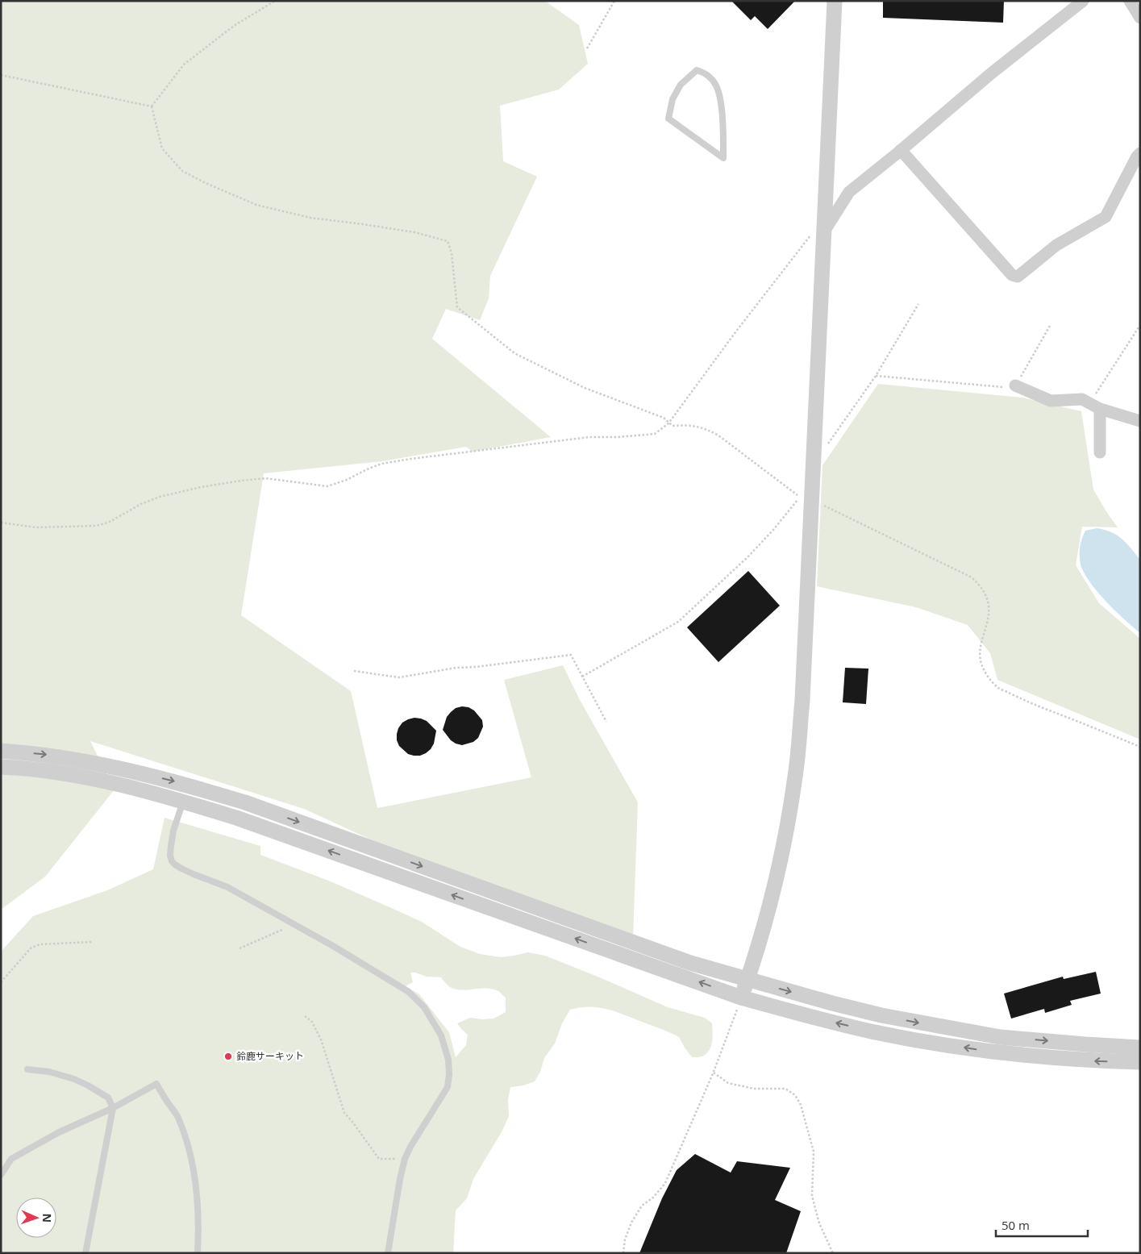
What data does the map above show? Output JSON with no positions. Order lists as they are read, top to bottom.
{
  "places": ["鈴鹿サーキット"],
  "scale_bar": "50 m",
  "north": "right"
}
